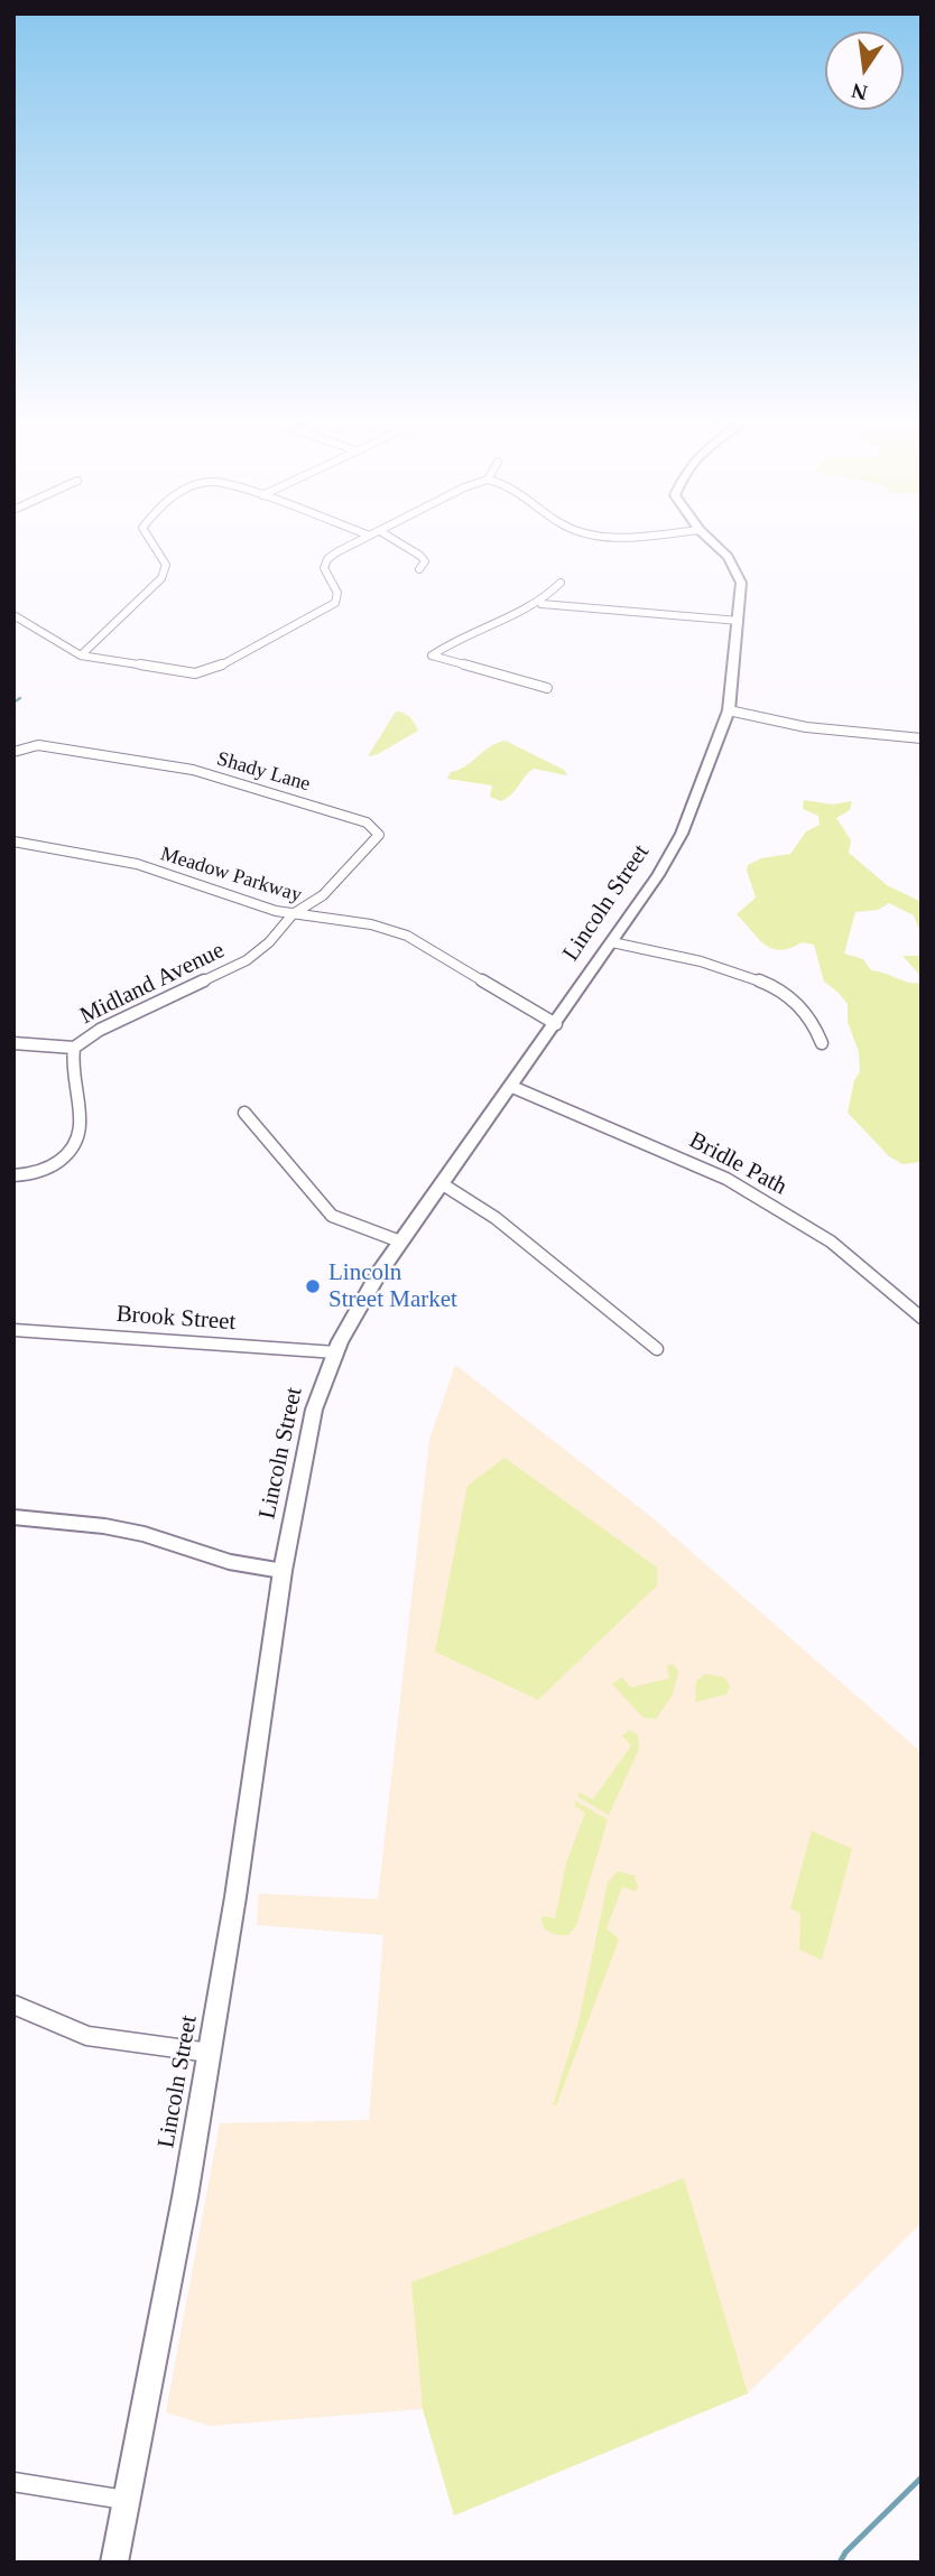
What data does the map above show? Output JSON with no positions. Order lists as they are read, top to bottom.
{
  "streets": {
    "main road": ["Lincoln Street"],
    "street": [
      "Shady Lane",
      "Meadow Parkway",
      "Midland Avenue",
      "Bridle Path",
      "Brook Street"
    ]
  },
  "crossings": [
    ["Shady Lane", "Meadow Parkway"],
    ["Shady Lane", "Midland Avenue"],
    ["Meadow Parkway", "Lincoln Street"],
    ["Meadow Parkway", "Midland Avenue"],
    ["Lincoln Street", "Bridle Path"],
    ["Lincoln Street", "Brook Street"]
  ],
  "places": ["Lincoln Street Market"],
  "north": "bottom"
}
